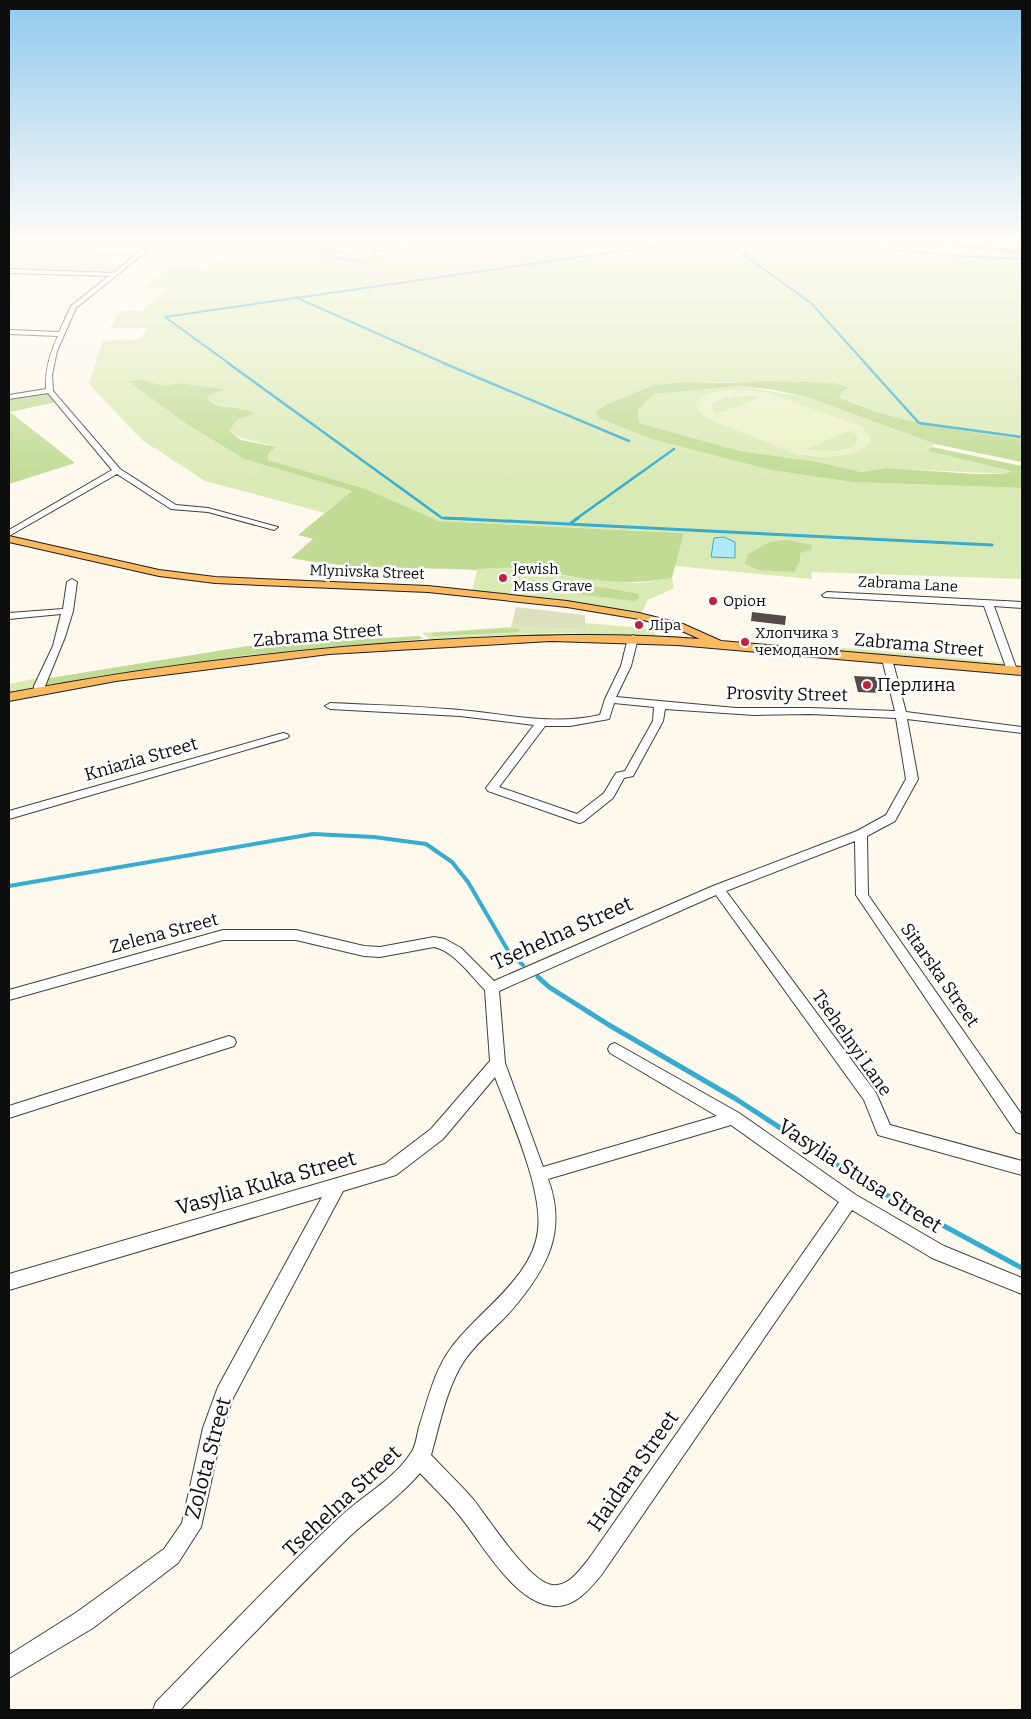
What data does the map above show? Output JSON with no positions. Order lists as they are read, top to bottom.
{
  "streets": {
    "main road": ["Mlynivska Street", "Zabrama Street"],
    "street": [
      "Zabrama Lane",
      "Prosvity Street",
      "Kniazia Street",
      "Zelena Street",
      "Tsehelna Street",
      "Sitarska Street",
      "Tsehelnyi Lane",
      "Vasylia Stusa Street",
      "Vasylia Kuka Street",
      "Zolota Street",
      "Haidara Street"
    ]
  },
  "crossings": [
    ["Mlynivska Street", "Zabrama Street"],
    ["Zabrama Street", "Tsehelna Street"],
    ["Prosvity Street", "Tsehelna Street"],
    ["Zelena Street", "Tsehelna Street"],
    ["Tsehelna Street", "Sitarska Street"],
    ["Tsehelna Street", "Tsehelnyi Lane"],
    ["Tsehelna Street", "Vasylia Kuka Street"],
    ["Tsehelna Street", "Haidara Street"],
    ["Vasylia Stusa Street", "Haidara Street"],
    ["Vasylia Kuka Street", "Zolota Street"]
  ],
  "places": [
    "Jewish Mass Grave",
    "Оріон",
    "Ліра",
    "Хлопчика з чемоданом",
    "Перлина"
  ]
}
